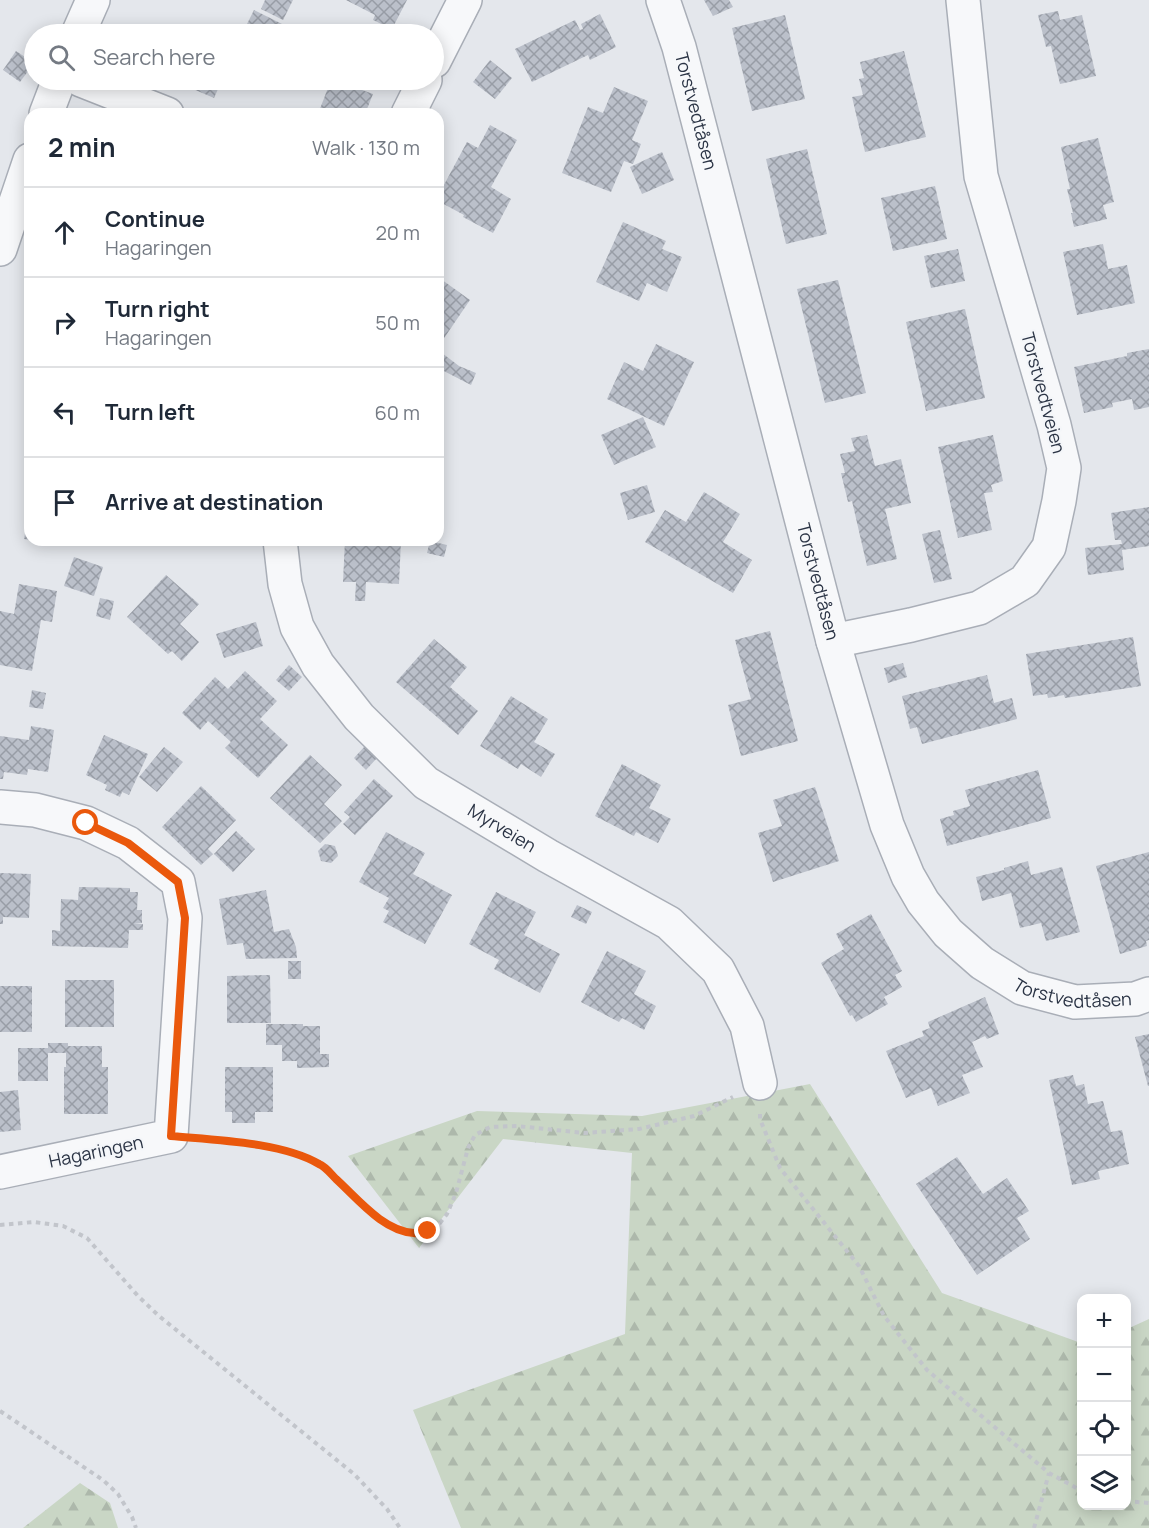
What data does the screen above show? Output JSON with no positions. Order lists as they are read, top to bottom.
{
  "streets": {
    "street": [
      "Torstvedtåsen",
      "Torstvedtveien",
      "Myrveien",
      "Hagaringen"
    ]
  },
  "crossings": [
    ["Torstvedtåsen", "Torstvedtveien"]
  ],
  "page": {
    "search": "Search here",
    "heading": ["2 min", "Walk · 130 m"],
    "list": [
      ["Continue", "Hagaringen", "20 m"],
      ["Turn right", "Hagaringen", "50 m"],
      ["Turn left", "60 m"],
      "Arrive at destination"
    ],
    "map_buttons": ["+", "−"]
  }
}
